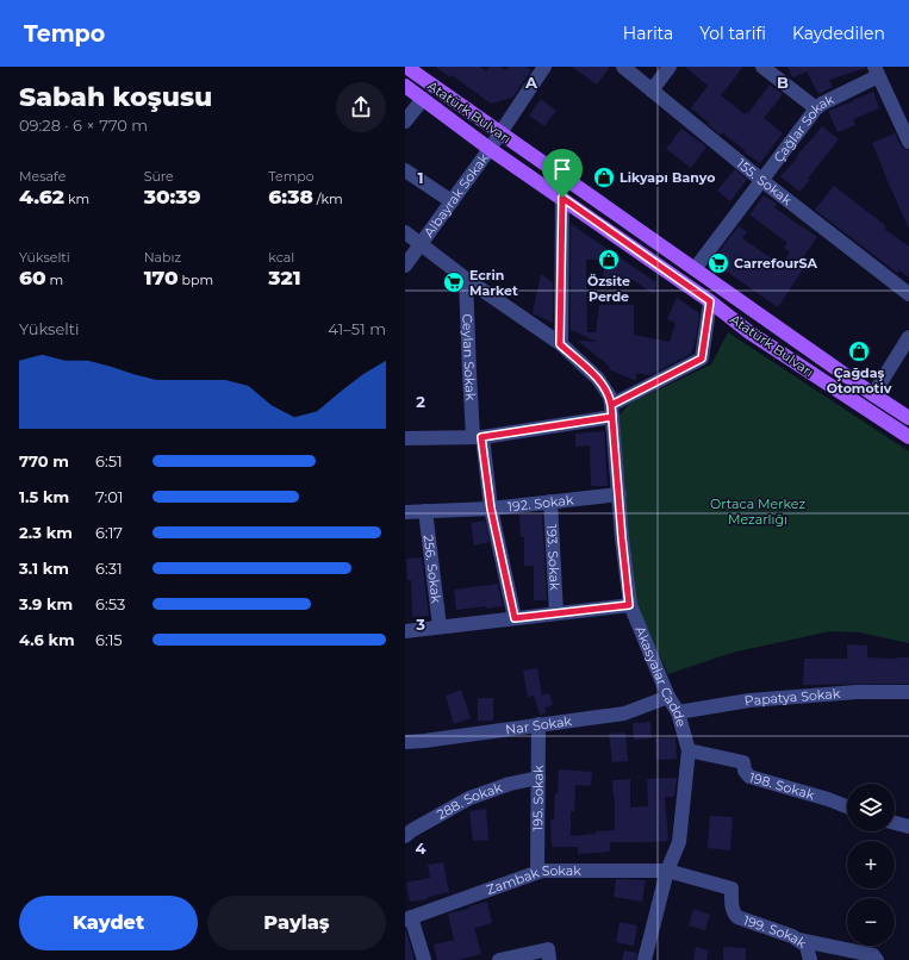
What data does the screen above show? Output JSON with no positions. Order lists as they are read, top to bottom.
{
  "streets": {
    "main road": ["Atatürk Bulvarı"],
    "street": [
      "Çağlar Sokak",
      "155. Sokak",
      "Albayrak Sokak",
      "Ceylan Sokak",
      "192. Sokak",
      "193. Sokak",
      "256. Sokak",
      "Akasyalar Cadde",
      "Papatya Sokak",
      "Nar Sokak",
      "198. Sokak",
      "195. Sokak",
      "288. Sokak",
      "Zambak Sokak",
      "199. Sokak"
    ]
  },
  "crossings": [
    ["Atatürk Bulvarı", "Çağlar Sokak"],
    ["Atatürk Bulvarı", "Albayrak Sokak"],
    ["Çağlar Sokak", "155. Sokak"],
    ["Albayrak Sokak", "Akasyalar Cadde"],
    ["Ceylan Sokak", "192. Sokak"],
    ["Ceylan Sokak", "Akasyalar Cadde"],
    ["192. Sokak", "193. Sokak"],
    ["192. Sokak", "256. Sokak"],
    ["192. Sokak", "Akasyalar Cadde"],
    ["Akasyalar Cadde", "Papatya Sokak"],
    ["Akasyalar Cadde", "Nar Sokak"],
    ["Akasyalar Cadde", "198. Sokak"],
    ["Akasyalar Cadde", "Zambak Sokak"],
    ["Akasyalar Cadde", "199. Sokak"],
    ["Nar Sokak", "195. Sokak"],
    ["195. Sokak", "288. Sokak"],
    ["195. Sokak", "Zambak Sokak"],
    ["Zambak Sokak", "199. Sokak"]
  ],
  "parks": ["Ortaca Merkez Mezarlığı"],
  "places": {
    "shop": ["Likyapı Banyo", "Özsite Perde", "Çağdaş Otomotiv"],
    "supermarket": ["CarrefourSA", "Ecrin Market"]
  },
  "page": {
    "header": "Tempo",
    "nav": ["Harita", "Yol tarifi", "Kaydedilen"],
    "heading": ["Sabah koşusu", "09:28 · 6 × 770 m"],
    "stats": [
      ["Mesafe", "4.62 km"],
      ["Süre", "30:39"],
      ["Tempo", "6:38 /km"],
      ["Yükselti", "60 m"],
      ["Nabız", "170 bpm"],
      ["kcal", "321"]
    ],
    "chart": ["Yükselti", "41–51 m"],
    "list": [
      {
        "name": "770 m",
        "note": "6:51"
      },
      {
        "name": "1.5 km",
        "note": "7:01"
      },
      {
        "name": "2.3 km",
        "note": "6:17"
      },
      {
        "name": "3.1 km",
        "note": "6:31"
      },
      {
        "name": "3.9 km",
        "note": "6:53"
      },
      {
        "name": "4.6 km",
        "note": "6:15"
      }
    ],
    "map_buttons": ["+", "−"],
    "buttons": ["Kaydet", "Paylaş"]
  },
  "grid": {
    "columns": ["A", "B"],
    "rows": [
      "1",
      "2",
      "3",
      "4"
    ]
  }
}
